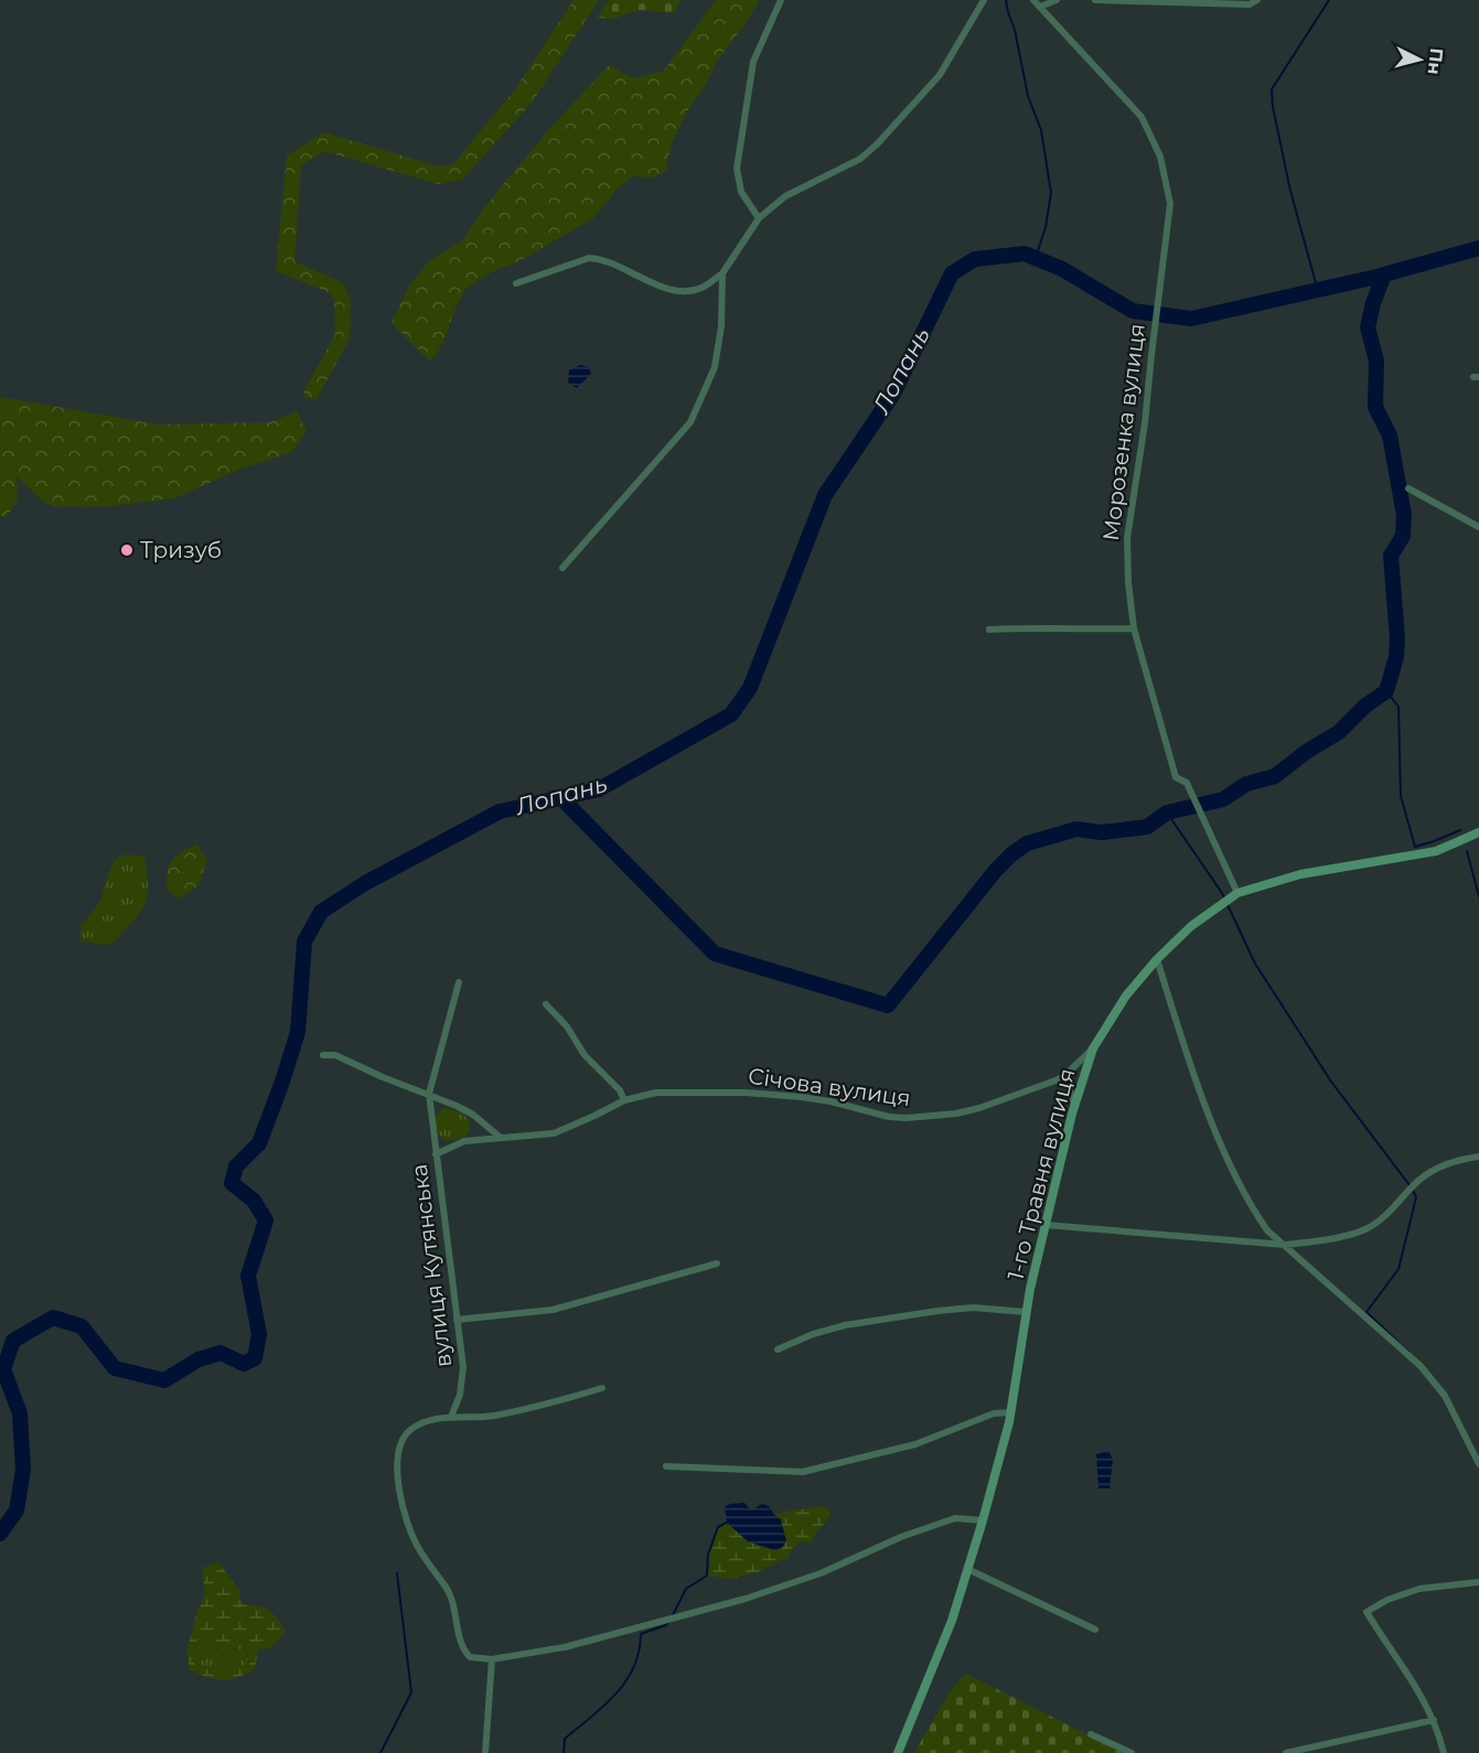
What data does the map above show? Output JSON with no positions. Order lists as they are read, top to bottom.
{
  "streets": {
    "street": [
      "Морозенка вулиця",
      "Січова вулиця",
      "1-го Травня вулиця",
      "вулиця Кутянська"
    ]
  },
  "crossings": [
    ["Морозенка вулиця", "1-го Травня вулиця"],
    ["Січова вулиця", "1-го Травня вулиця"],
    ["Січова вулиця", "вулиця Кутянська"]
  ],
  "water": ["Лопань"],
  "places": ["Тризуб"],
  "north": "right"
}
